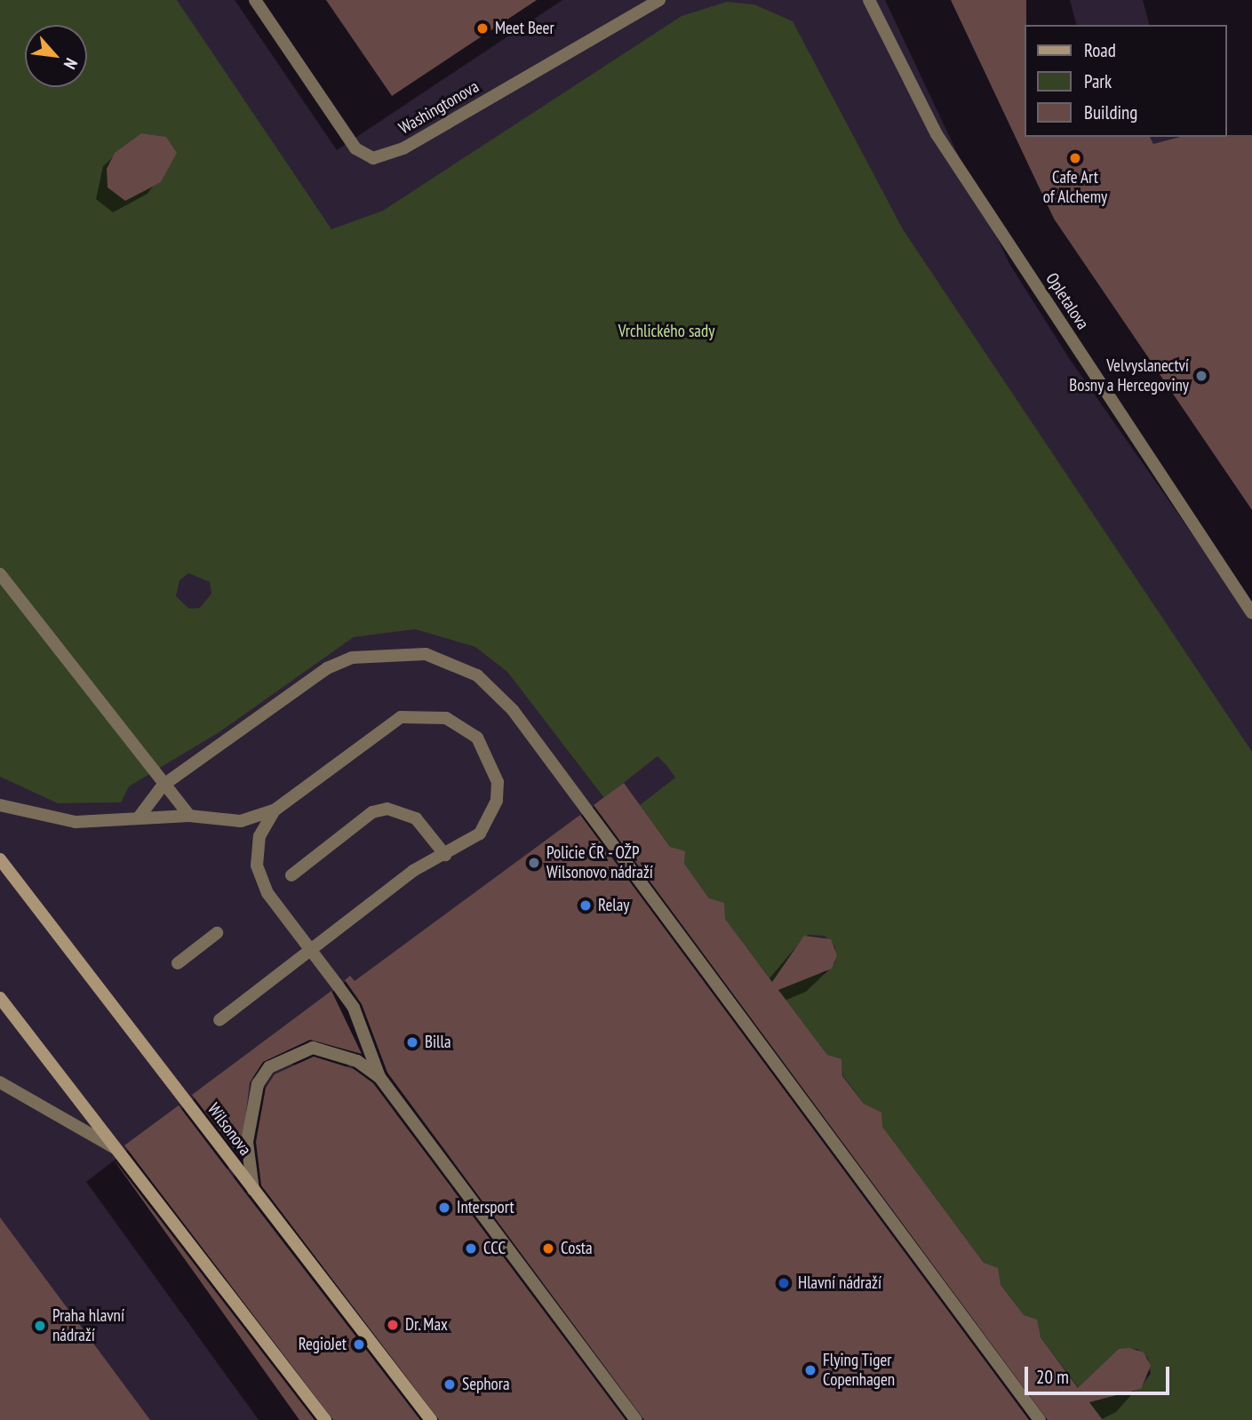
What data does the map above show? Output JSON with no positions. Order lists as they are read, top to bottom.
{
  "streets": {
    "main road": ["Wilsonova"],
    "street": ["Washingtonova", "Opletalova"]
  },
  "parks": ["Vrchlického sady"],
  "places": [
    "Meet Beer",
    "Cafe Art of Alchemy",
    "Velvyslanectví Bosny a Hercegoviny",
    "Policie ČR - OŽP Wilsonovo nádraží",
    "Relay",
    "Billa",
    "Intersport",
    "CCC",
    "Costa",
    "Hlavní nádraží",
    "Dr. Max",
    "Praha hlavní nádraží",
    "RegioJet",
    "Flying Tiger Copenhagen",
    "Sephora"
  ],
  "legend": ["Road", "Park", "Building"],
  "scale_bar": "20 m",
  "north": "bottom right"
}
